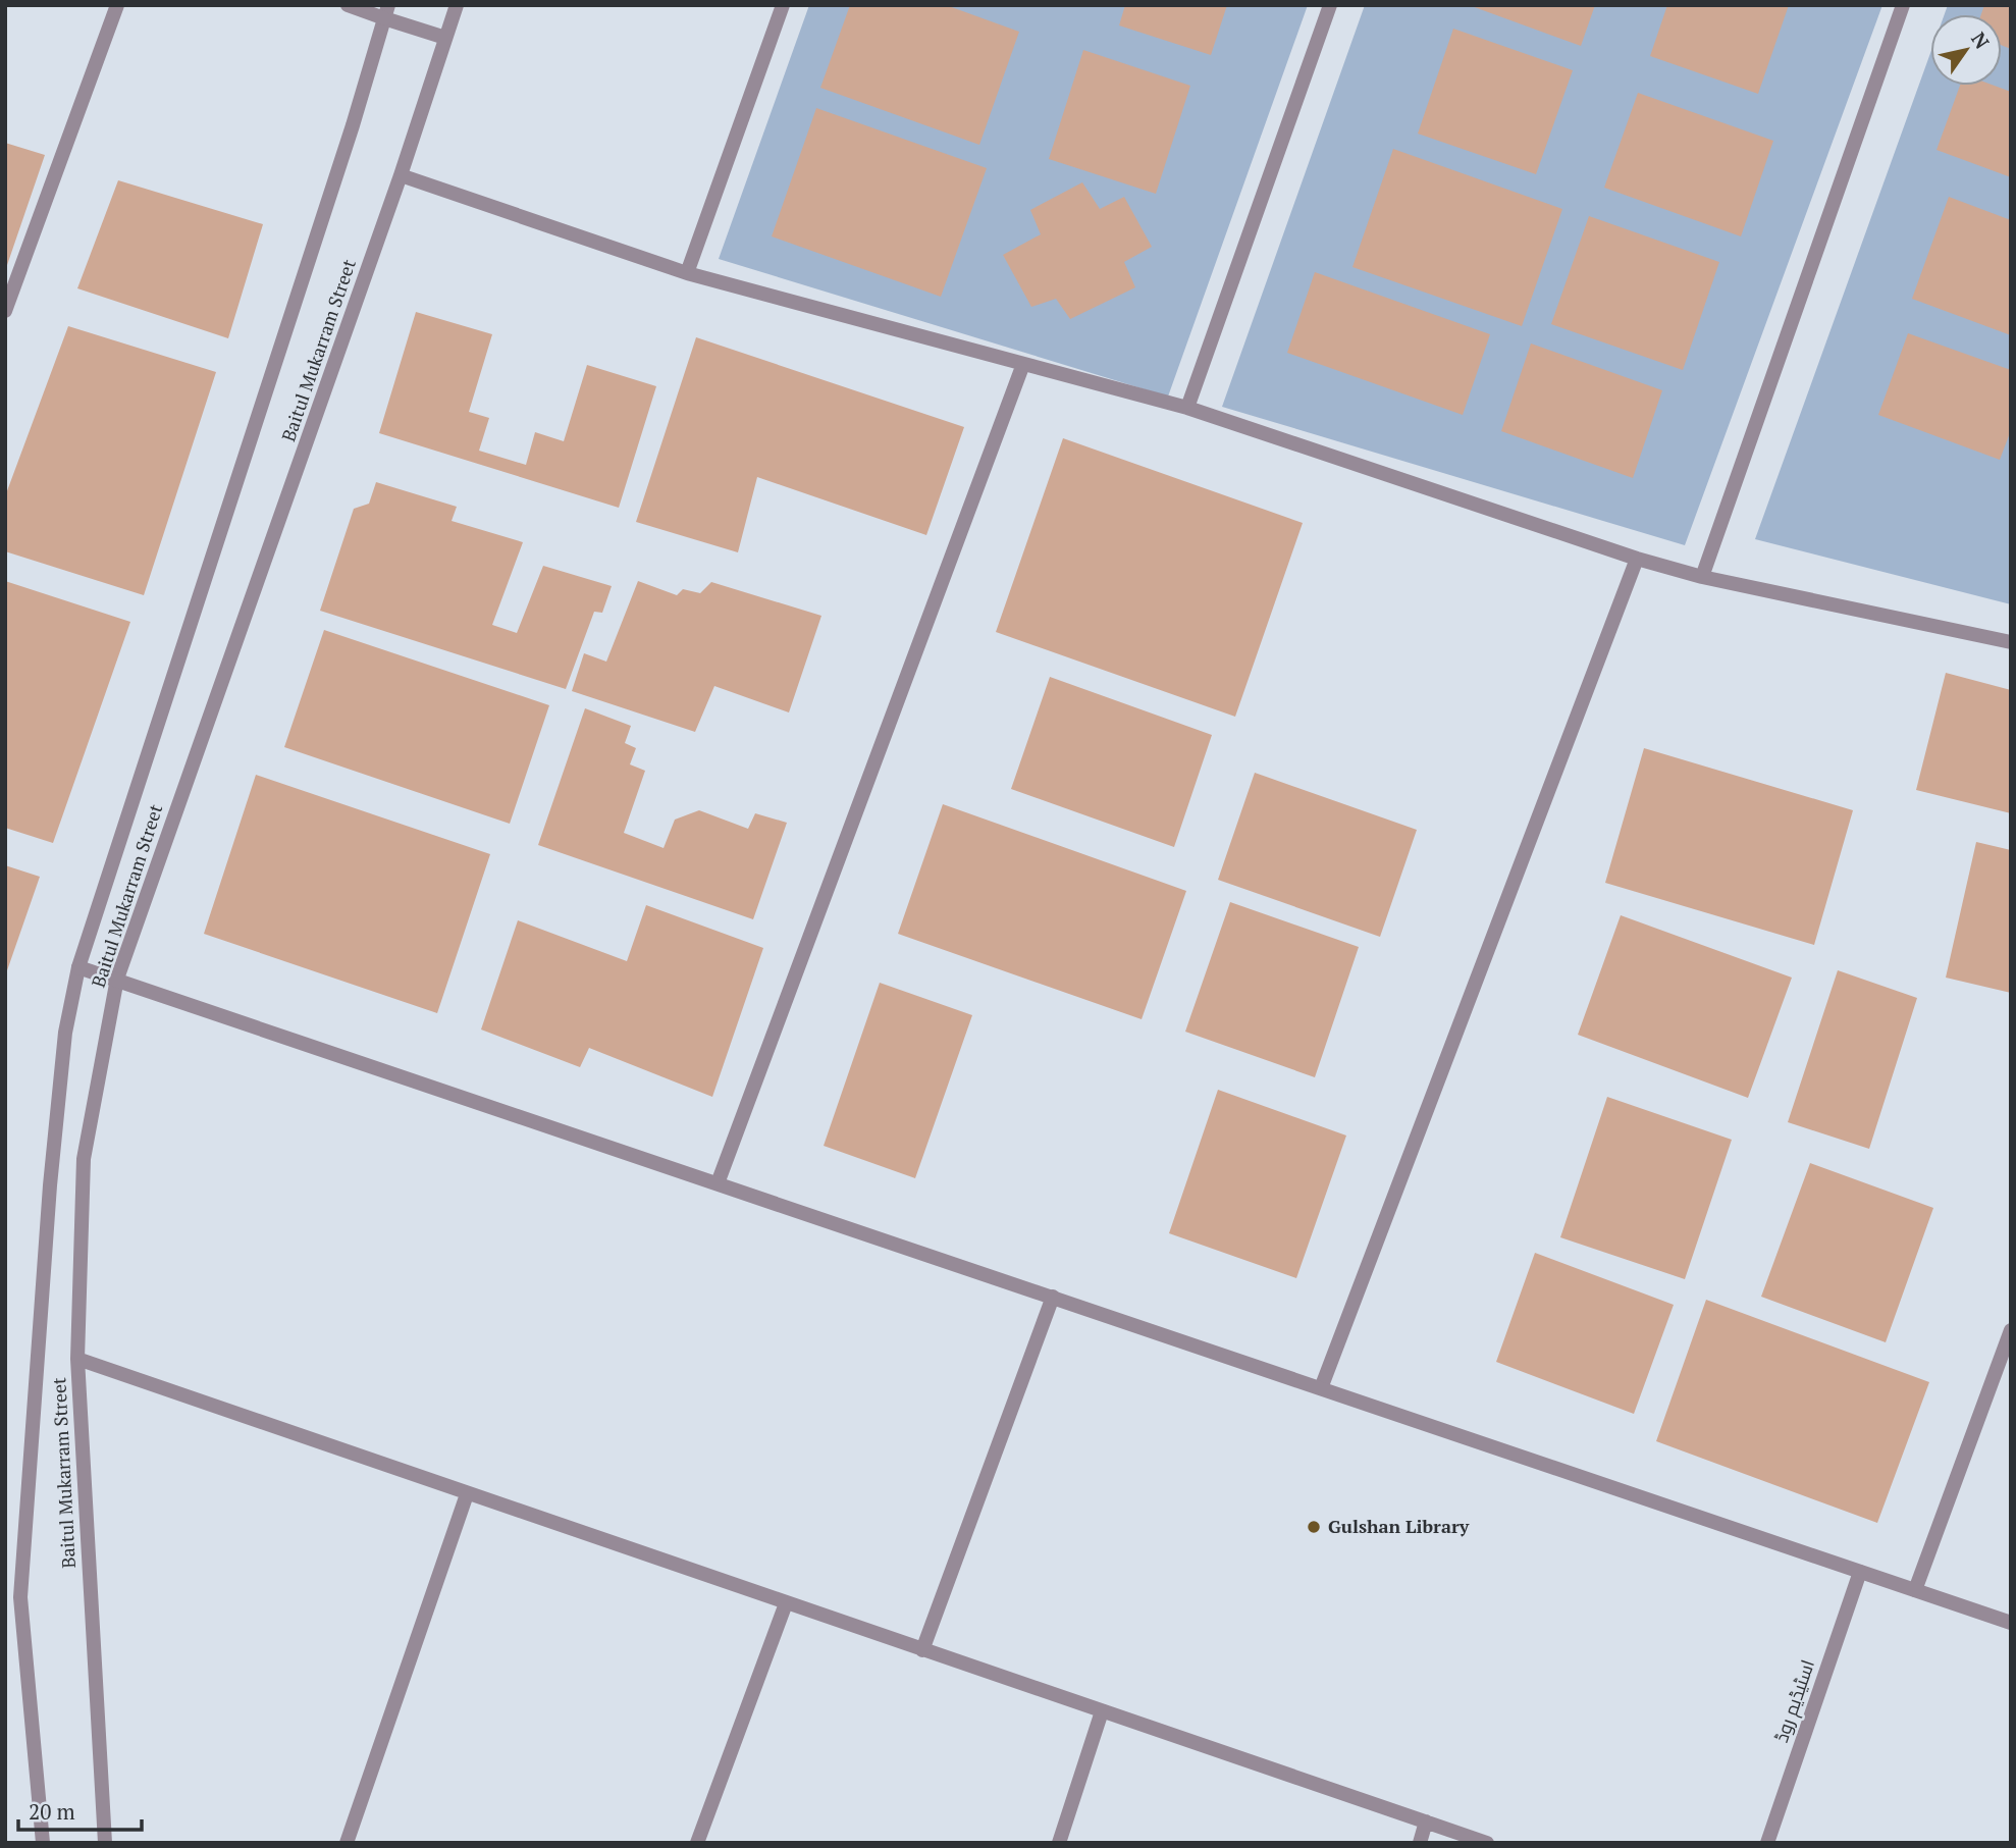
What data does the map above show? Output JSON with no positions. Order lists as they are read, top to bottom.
{
  "streets": {
    "street": ["Baitul Mukarram Street", "اسٹیڈیم روڈ"]
  },
  "places": ["Gulshan Library"],
  "scale_bar": "20 m",
  "north": "top right"
}
